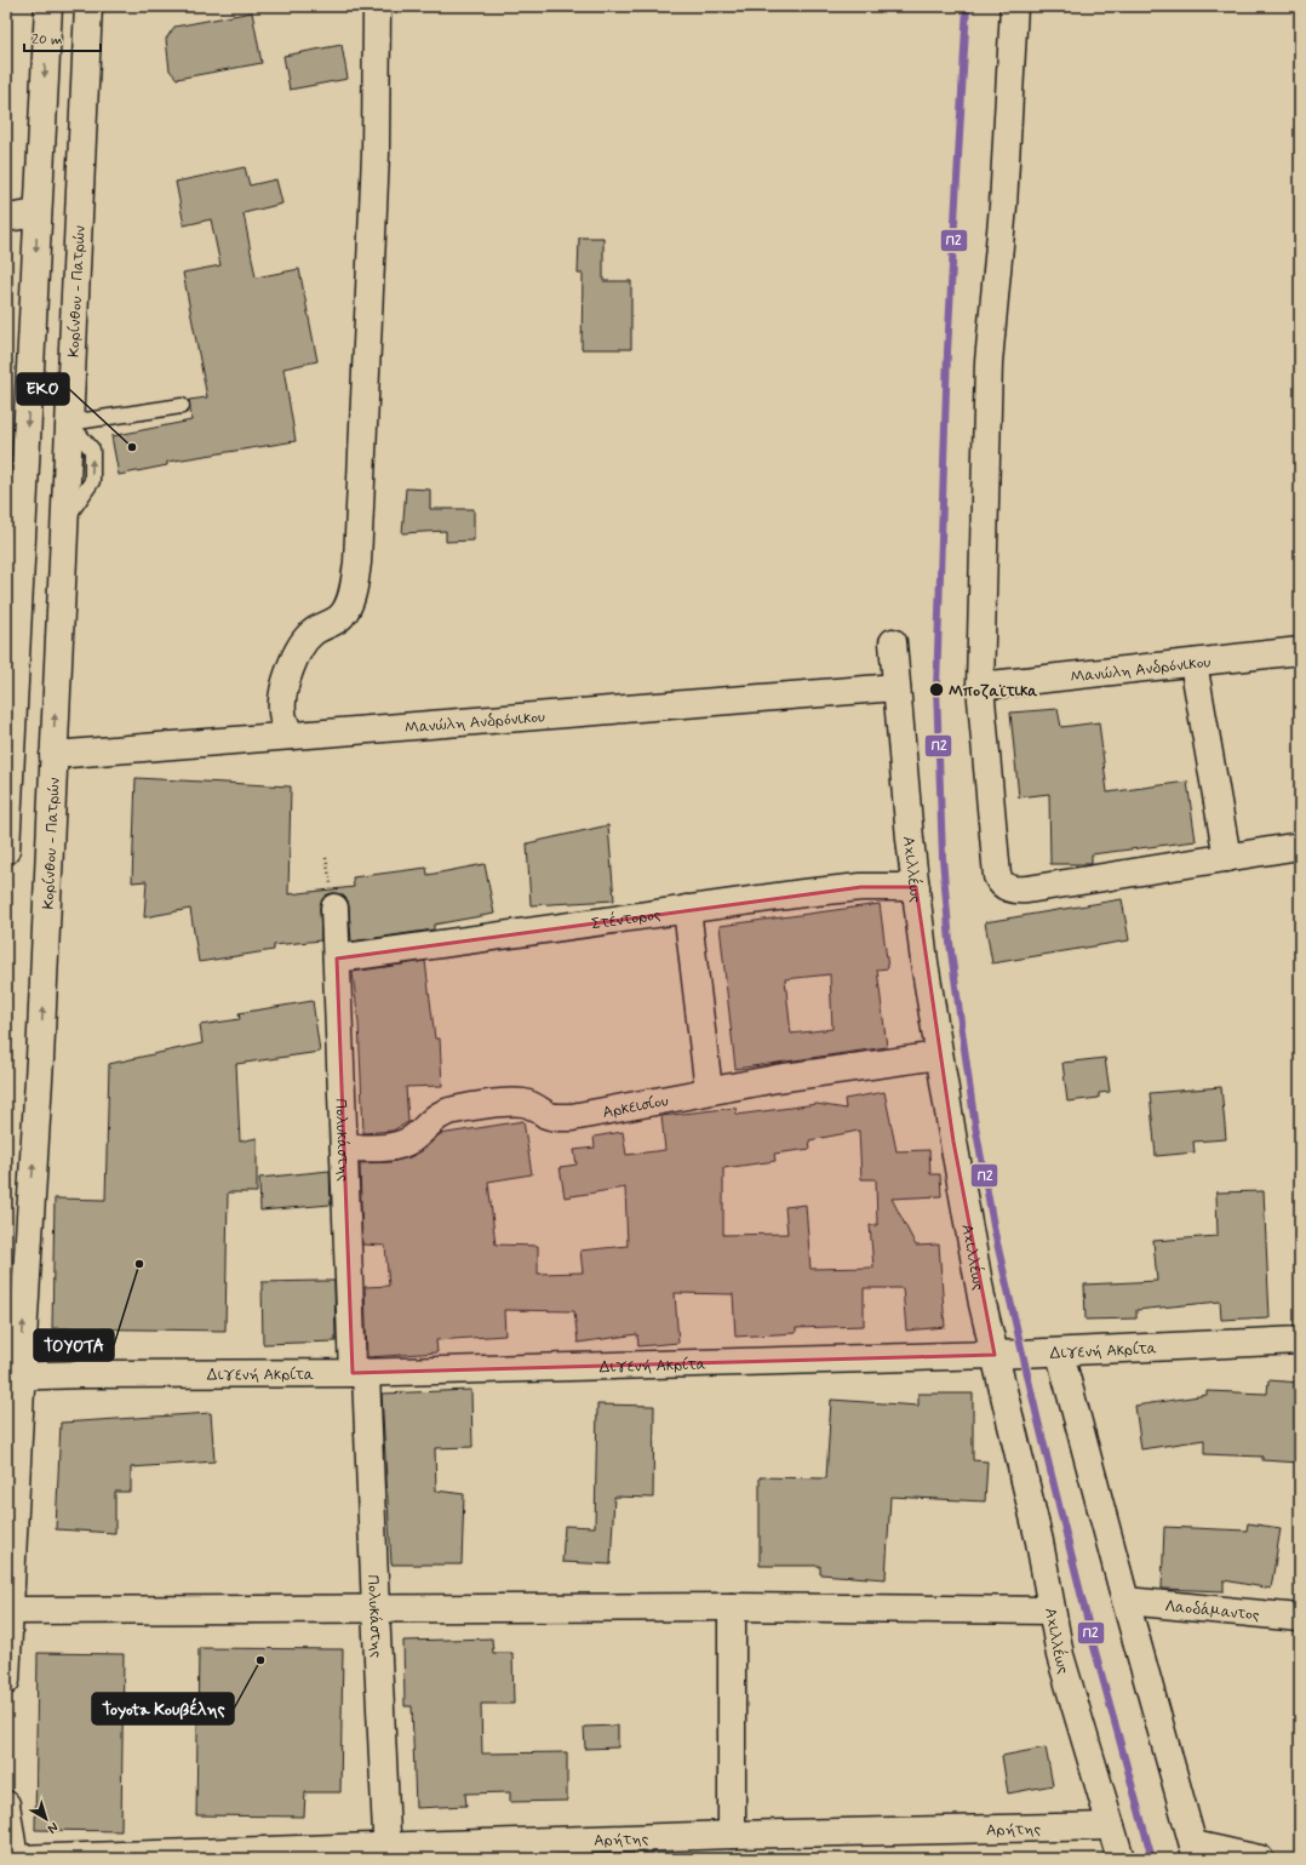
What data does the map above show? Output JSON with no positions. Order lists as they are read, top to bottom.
{
  "streets": {
    "main road": [
      "Κορίνθου - Πατρών",
      "Μανώλη Ανδρόνικου",
      "Αχιλλέως",
      "Στέντορος",
      "Αρκεισίου",
      "Πολυκάστης",
      "Διγενή Ακρίτα",
      "Λαοδάμαντος",
      "Αρήτης"
    ]
  },
  "crossings": [
    ["Κορίνθου - Πατρών", "Μανώλη Ανδρόνικου"],
    ["Κορίνθου - Πατρών", "Διγενή Ακρίτα"],
    ["Μανώλη Ανδρόνικου", "Αχιλλέως"],
    ["Αχιλλέως", "Στέντορος"],
    ["Αχιλλέως", "Αρκεισίου"],
    ["Αχιλλέως", "Διγενή Ακρίτα"],
    ["Αχιλλέως", "Αρήτης"],
    ["Στέντορος", "Πολυκάστης"],
    ["Αρκεισίου", "Πολυκάστης"],
    ["Πολυκάστης", "Διγενή Ακρίτα"],
    ["Πολυκάστης", "Αρήτης"]
  ],
  "places": [
    "EKO",
    "Μποζαϊτικα",
    "TOYOTA",
    "Toyota Κουβέλης"
  ],
  "lines": ["transit line Π2"],
  "scale_bar": "20 m",
  "north": "bottom right"
}
